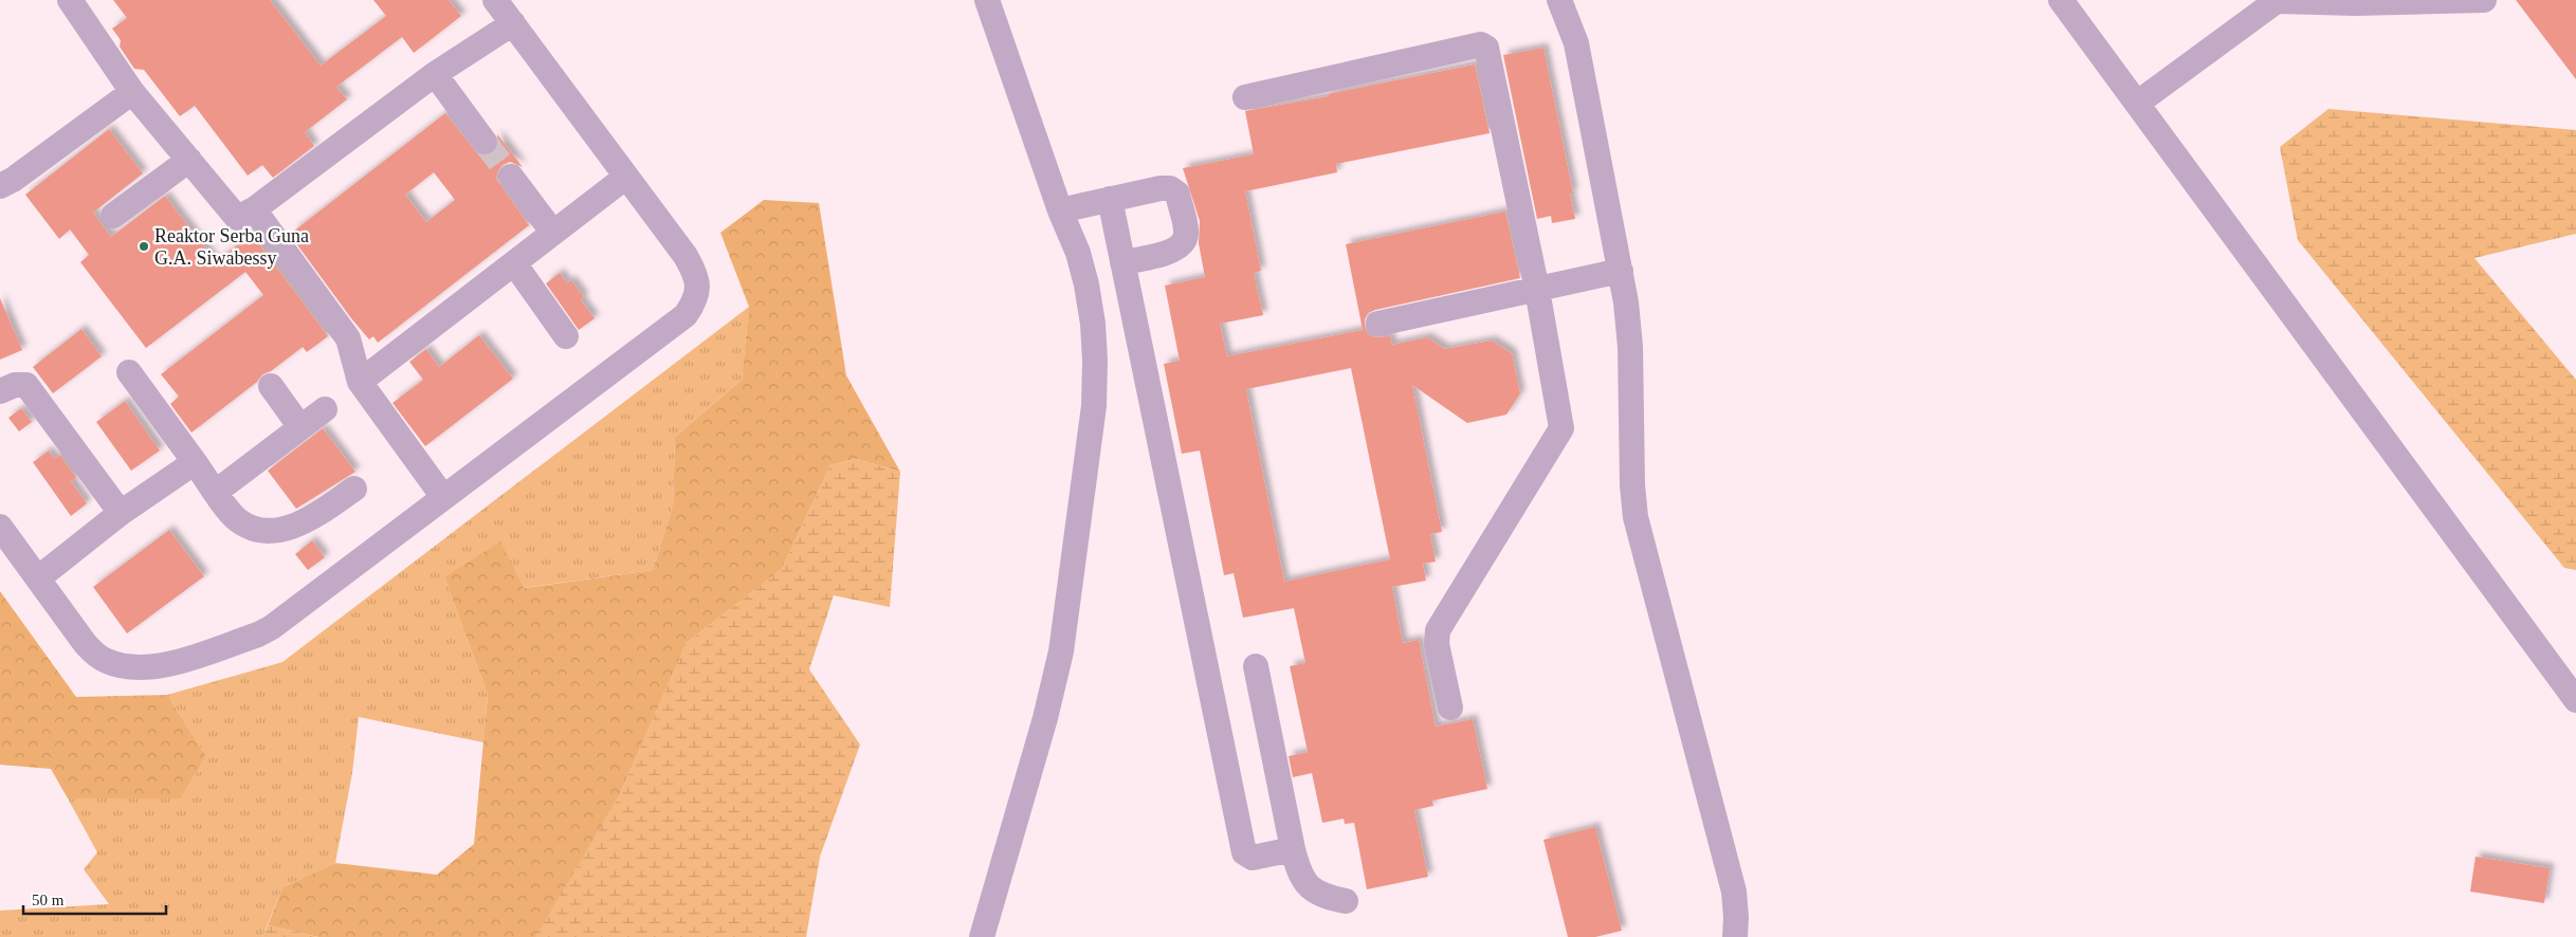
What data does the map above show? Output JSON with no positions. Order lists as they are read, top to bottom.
{
  "places": ["Reaktor Serba Guna G.A. Siwabessy"],
  "scale_bar": "50 m"
}
